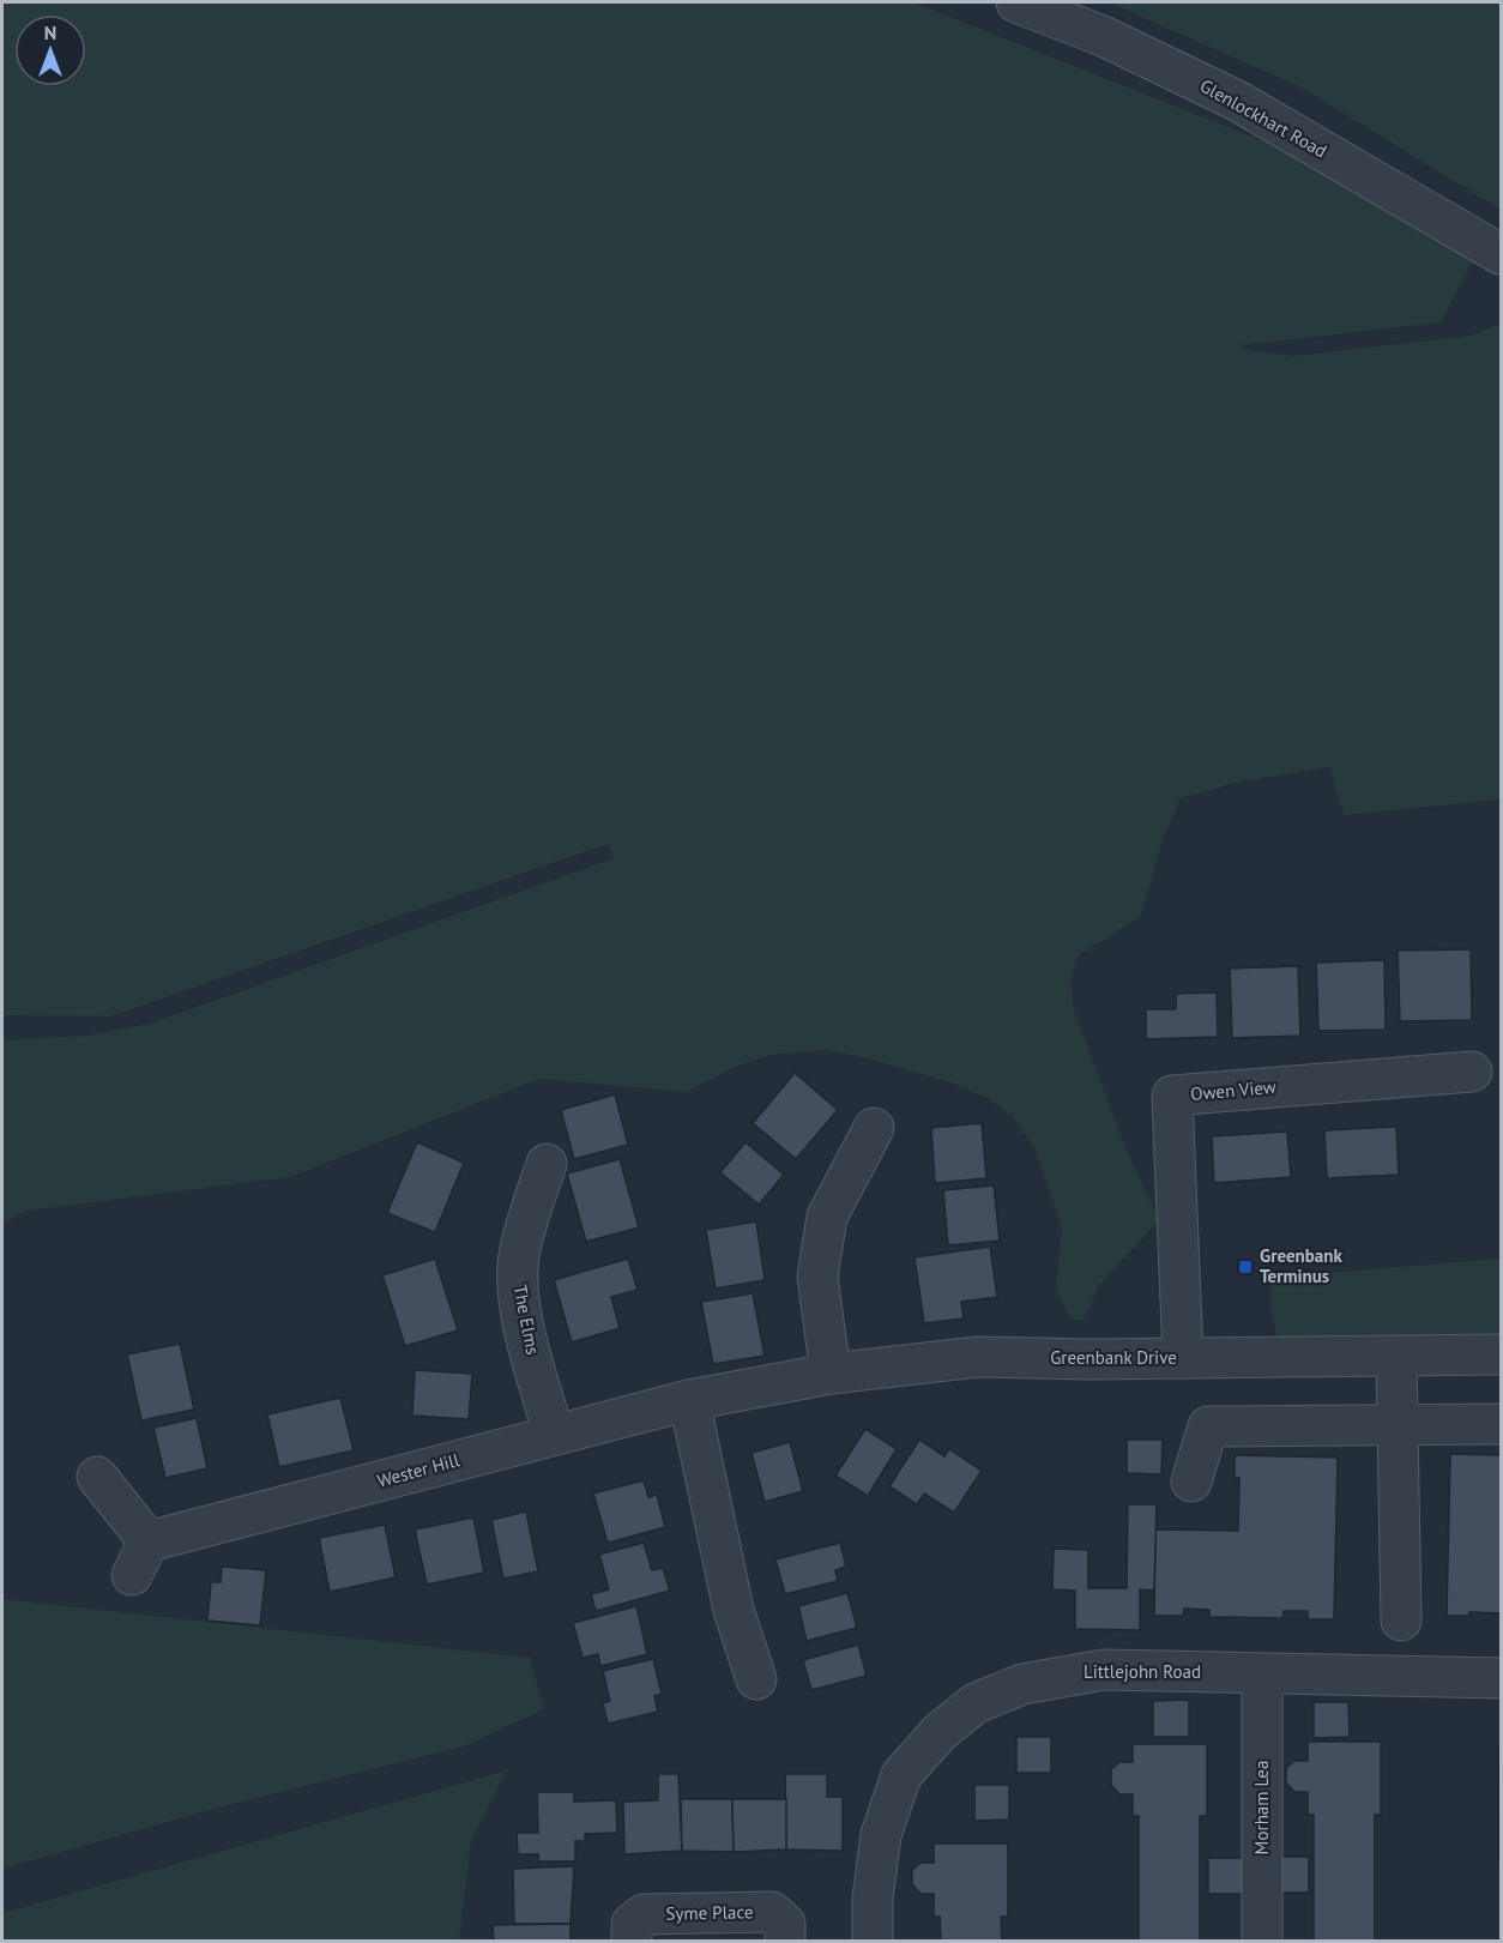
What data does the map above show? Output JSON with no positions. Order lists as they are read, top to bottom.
{
  "streets": {
    "street": [
      "Glenlockhart Road",
      "Owen View",
      "The Elms",
      "Greenbank Drive",
      "Wester Hill",
      "Littlejohn Road",
      "Morham Lea",
      "Syme Place"
    ]
  },
  "crossings": [
    ["Owen View", "Greenbank Drive"],
    ["The Elms", "Wester Hill"],
    ["Greenbank Drive", "Wester Hill"],
    ["Littlejohn Road", "Morham Lea"]
  ],
  "places": {
    "transit": ["Greenbank Terminus"]
  },
  "north": "top"
}
